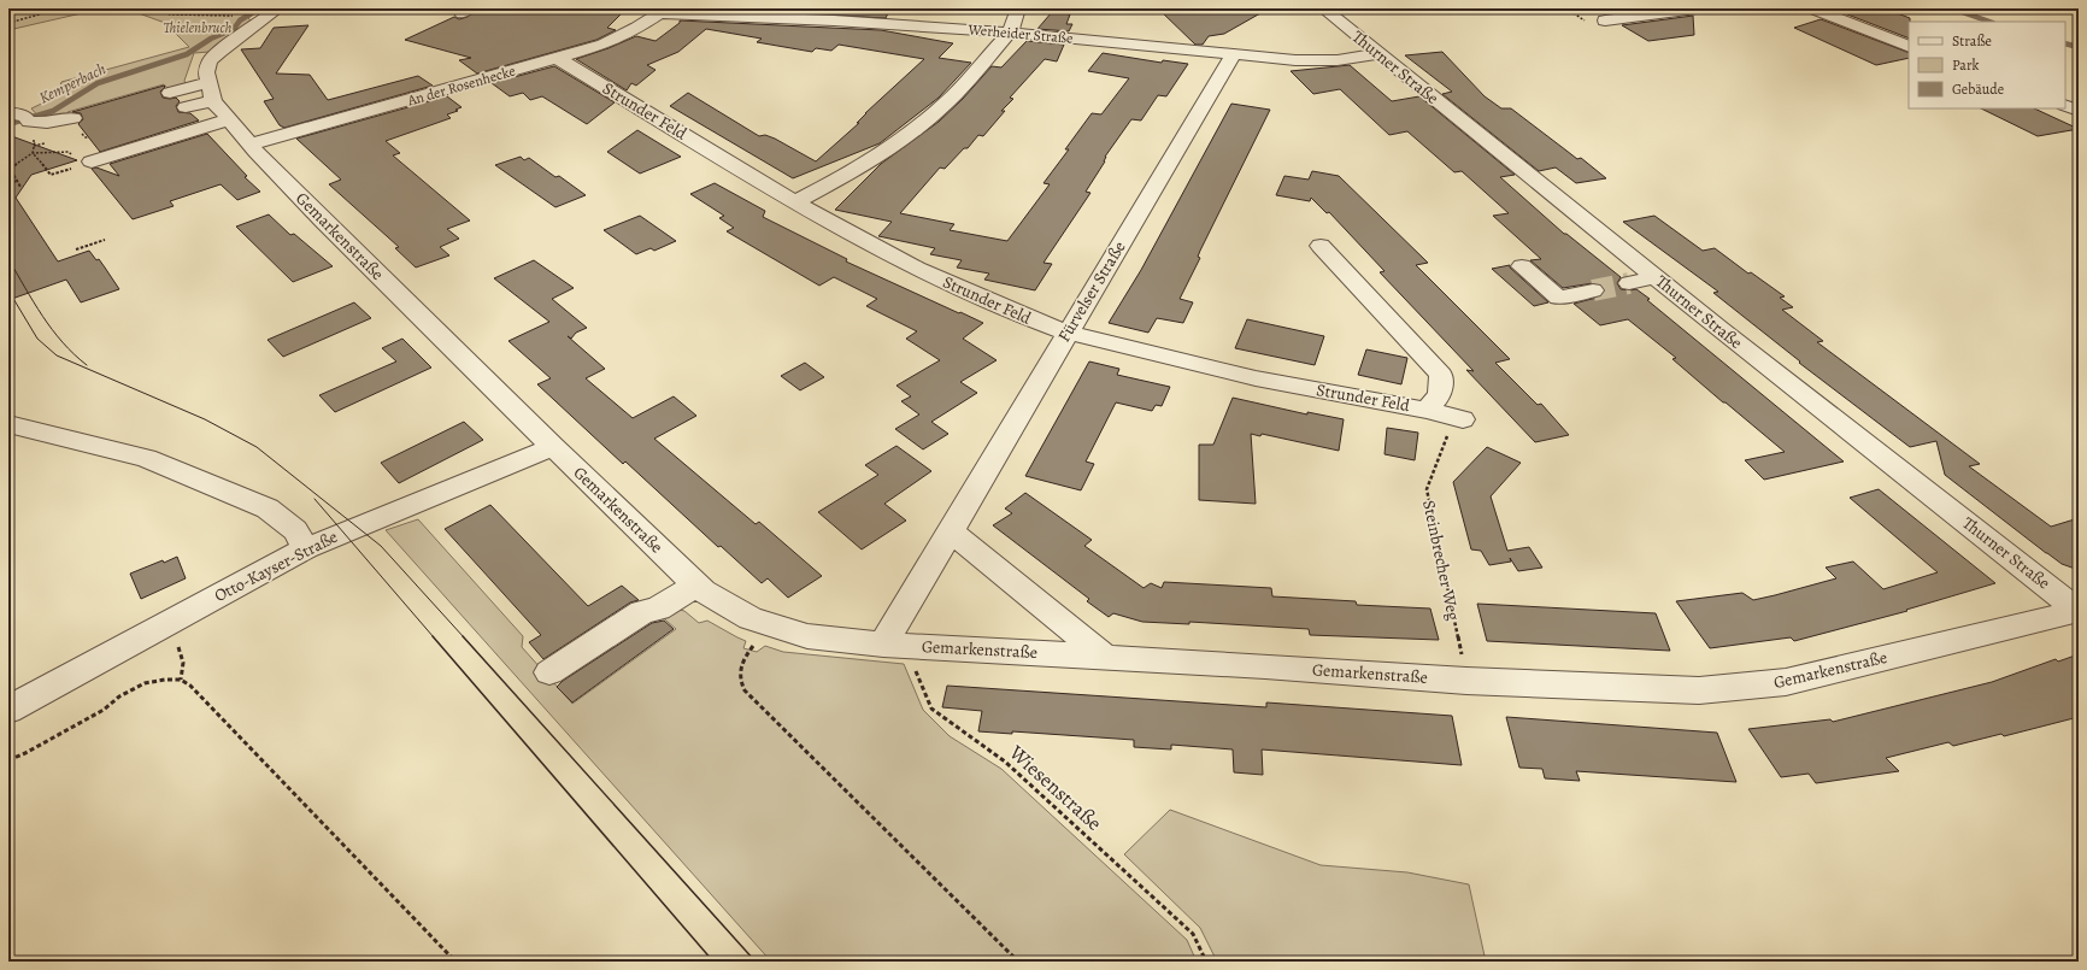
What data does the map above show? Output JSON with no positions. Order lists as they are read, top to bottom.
{
  "streets": {
    "street": [
      "Werheider Straße",
      "Thurner Straße",
      "An der Rosenhecke",
      "Strunder Feld",
      "Gemarkenstraße",
      "Fürvelser Straße",
      "Otto-Kayser-Straße"
    ],
    "path": ["Steinbrecher Weg", "Wiesenstraße"]
  },
  "crossings": [
    ["Werheider Straße", "Thurner Straße"],
    ["Werheider Straße", "An der Rosenhecke"],
    ["Werheider Straße", "Fürvelser Straße"],
    ["Thurner Straße", "Gemarkenstraße"],
    ["An der Rosenhecke", "Strunder Feld"],
    ["An der Rosenhecke", "Gemarkenstraße"],
    ["Strunder Feld", "Fürvelser Straße"],
    ["Strunder Feld", "Steinbrecher Weg"],
    ["Gemarkenstraße", "Fürvelser Straße"],
    ["Gemarkenstraße", "Steinbrecher Weg"],
    ["Gemarkenstraße", "Otto-Kayser-Straße"]
  ],
  "water": ["Kemperbach"],
  "parks": ["Thielenbruch"],
  "legend": ["Straße", "Park", "Gebäude"]
}
